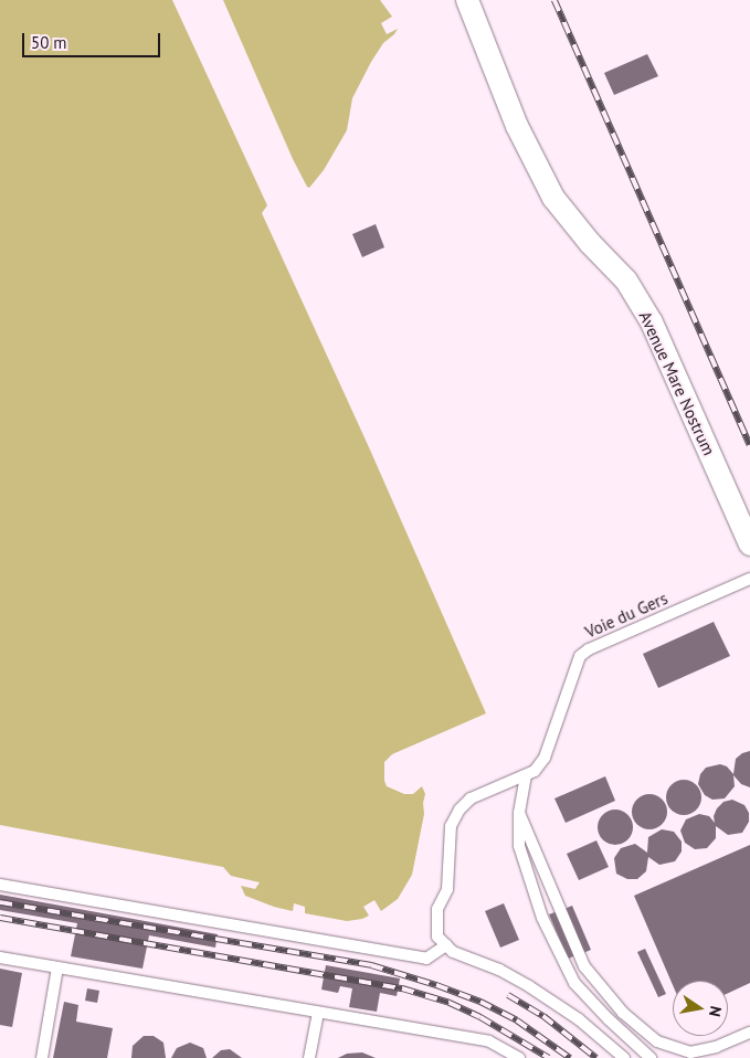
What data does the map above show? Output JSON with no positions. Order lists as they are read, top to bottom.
{
  "streets": {
    "street": ["Avenue Mare Nostrum"],
    "lane": ["Voie du Gers"]
  },
  "scale_bar": "50 m",
  "north": "right"
}
